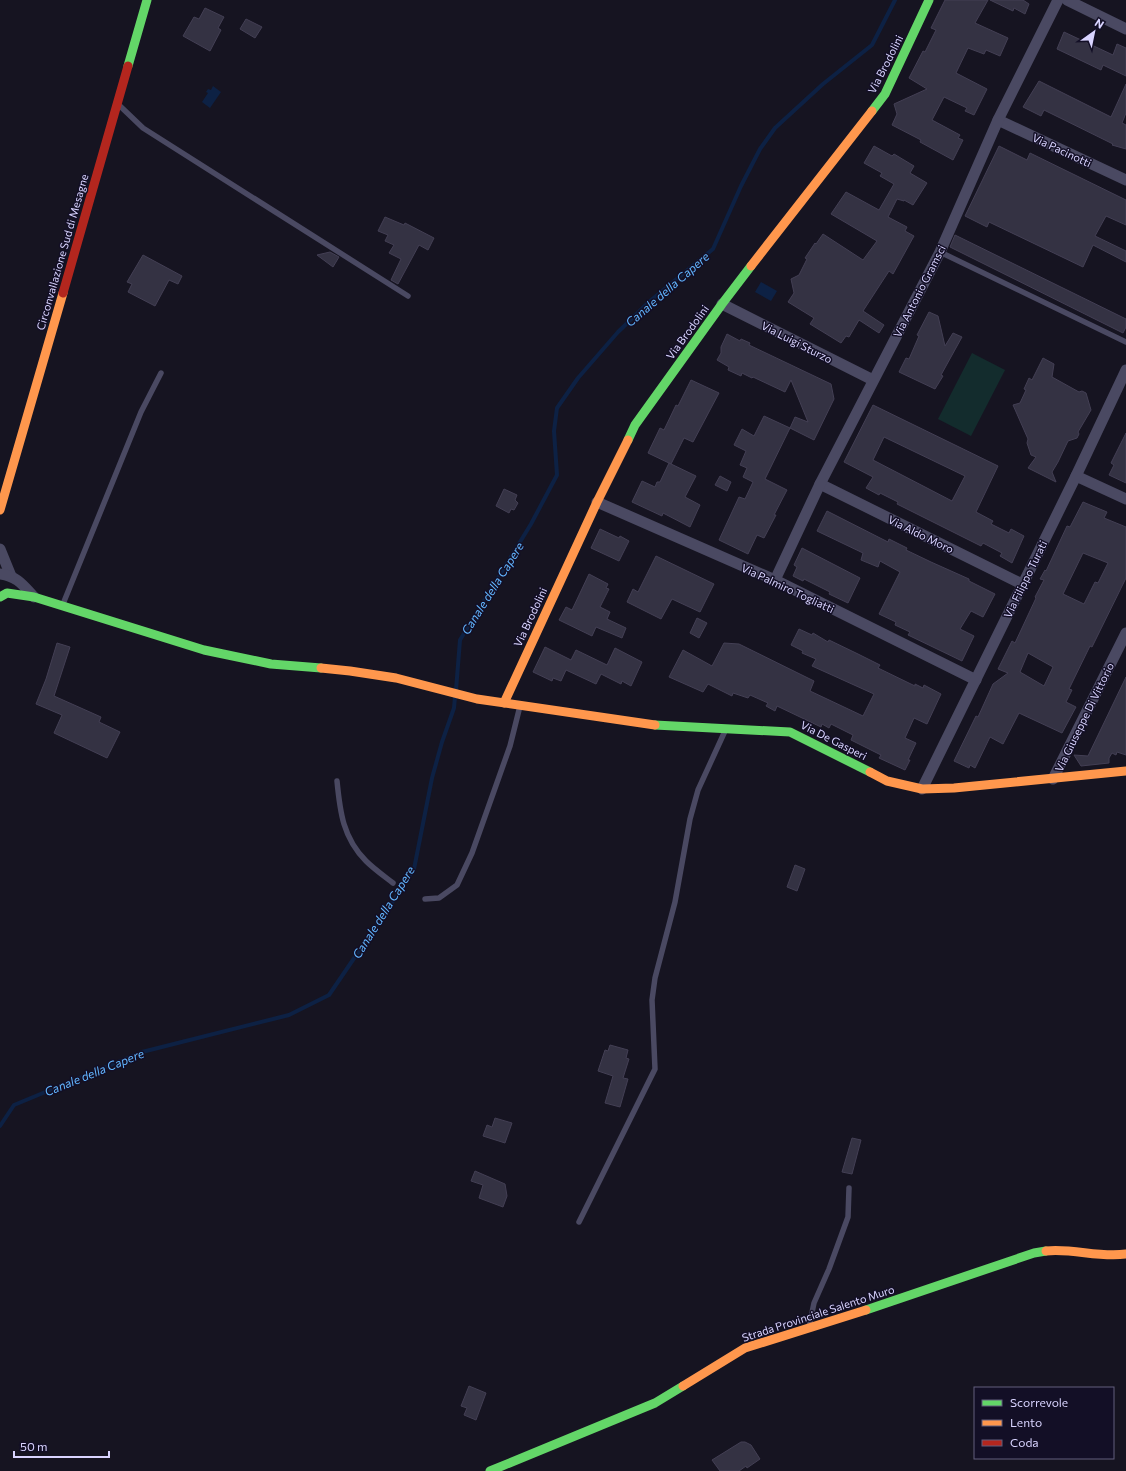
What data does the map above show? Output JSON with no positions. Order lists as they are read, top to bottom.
{
  "streets": {
    "street": [
      "Via Brodolini",
      "Via Pacinotti",
      "Circonvallazione Sud di Mesagne",
      "Via Antonio Gramsci",
      "Via Luigi Sturzo",
      "Via Aldo Moro",
      "Via Filippo Turati",
      "Via Palmiro Togliatti",
      "Via Giuseppe Di Vittorio",
      "Via De Gasperi",
      "Strada Provinciale Salento Muro"
    ]
  },
  "crossings": [
    ["Via Brodolini", "Via Luigi Sturzo"],
    ["Via Brodolini", "Via Palmiro Togliatti"],
    ["Via Brodolini", "Via De Gasperi"],
    ["Via Pacinotti", "Via Antonio Gramsci"],
    ["Via Antonio Gramsci", "Via Luigi Sturzo"],
    ["Via Antonio Gramsci", "Via Aldo Moro"],
    ["Via Antonio Gramsci", "Via Palmiro Togliatti"],
    ["Via Aldo Moro", "Via Filippo Turati"],
    ["Via Filippo Turati", "Via Palmiro Togliatti"],
    ["Via Filippo Turati", "Via De Gasperi"],
    ["Via Giuseppe Di Vittorio", "Via De Gasperi"]
  ],
  "water": ["Canale della Capere"],
  "legend": ["Scorrevole", "Lento", "Coda"],
  "scale_bar": "50 m",
  "north": "top right"
}
